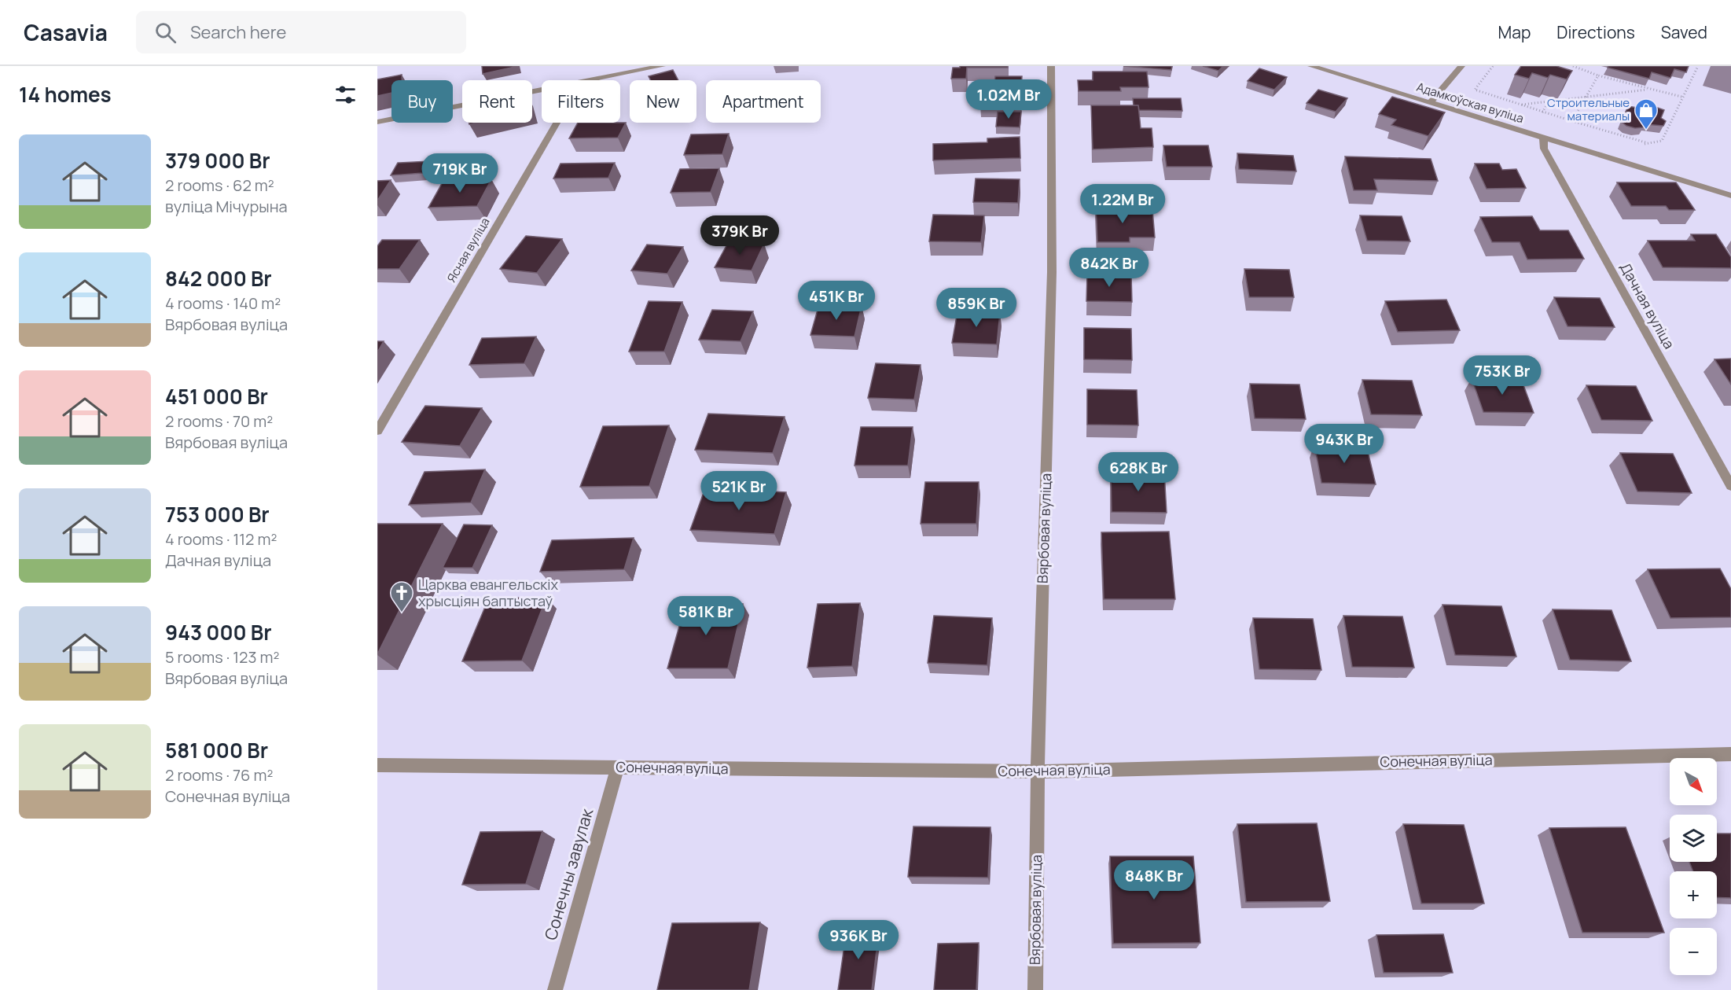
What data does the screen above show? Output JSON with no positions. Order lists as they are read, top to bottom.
{
  "streets": {
    "street": [
      "Адамкоўская вуліца",
      "Ясная вуліца",
      "Дачная вуліца",
      "Вярбовая вуліца",
      "Сонечная вуліца",
      "Сонечны завулак"
    ]
  },
  "crossings": [
    ["Адамкоўская вуліца", "Дачная вуліца"],
    ["Вярбовая вуліца", "Сонечная вуліца"],
    ["Сонечная вуліца", "Сонечны завулак"]
  ],
  "places": {
    "shop": ["Строительные материалы"],
    "church": ["Царква евангельскіх хрысціян баптыстаў"]
  },
  "north": "bottom right",
  "page": {
    "header": "Casavia",
    "search": "Search here",
    "nav": ["Map", "Directions", "Saved"],
    "heading": "14 homes",
    "price": [
      "1.02M Br",
      "719K Br",
      "1.22M Br",
      "379K Br",
      "842K Br",
      "451K Br",
      "859K Br",
      "753K Br",
      "943K Br",
      "628K Br",
      "521K Br",
      "581K Br",
      "848K Br",
      "936K Br"
    ],
    "chip": [
      "Buy",
      "Rent",
      "Filters",
      "New",
      "Apartment"
    ],
    "list": [
      {
        "name": "379 000 Br",
        "note": "2 rooms · 62 m² · вуліца Мічурына"
      },
      {
        "name": "842 000 Br",
        "note": "4 rooms · 140 m² · Вярбовая вуліца"
      },
      {
        "name": "451 000 Br",
        "note": "2 rooms · 70 m² · Вярбовая вуліца"
      },
      {
        "name": "753 000 Br",
        "note": "4 rooms · 112 m² · Дачная вуліца"
      },
      {
        "name": "943 000 Br",
        "note": "5 rooms · 123 m² · Вярбовая вуліца"
      },
      {
        "name": "581 000 Br",
        "note": "2 rooms · 76 m² · Сонечная вуліца"
      }
    ],
    "map_buttons": ["+", "−"]
  }
}
